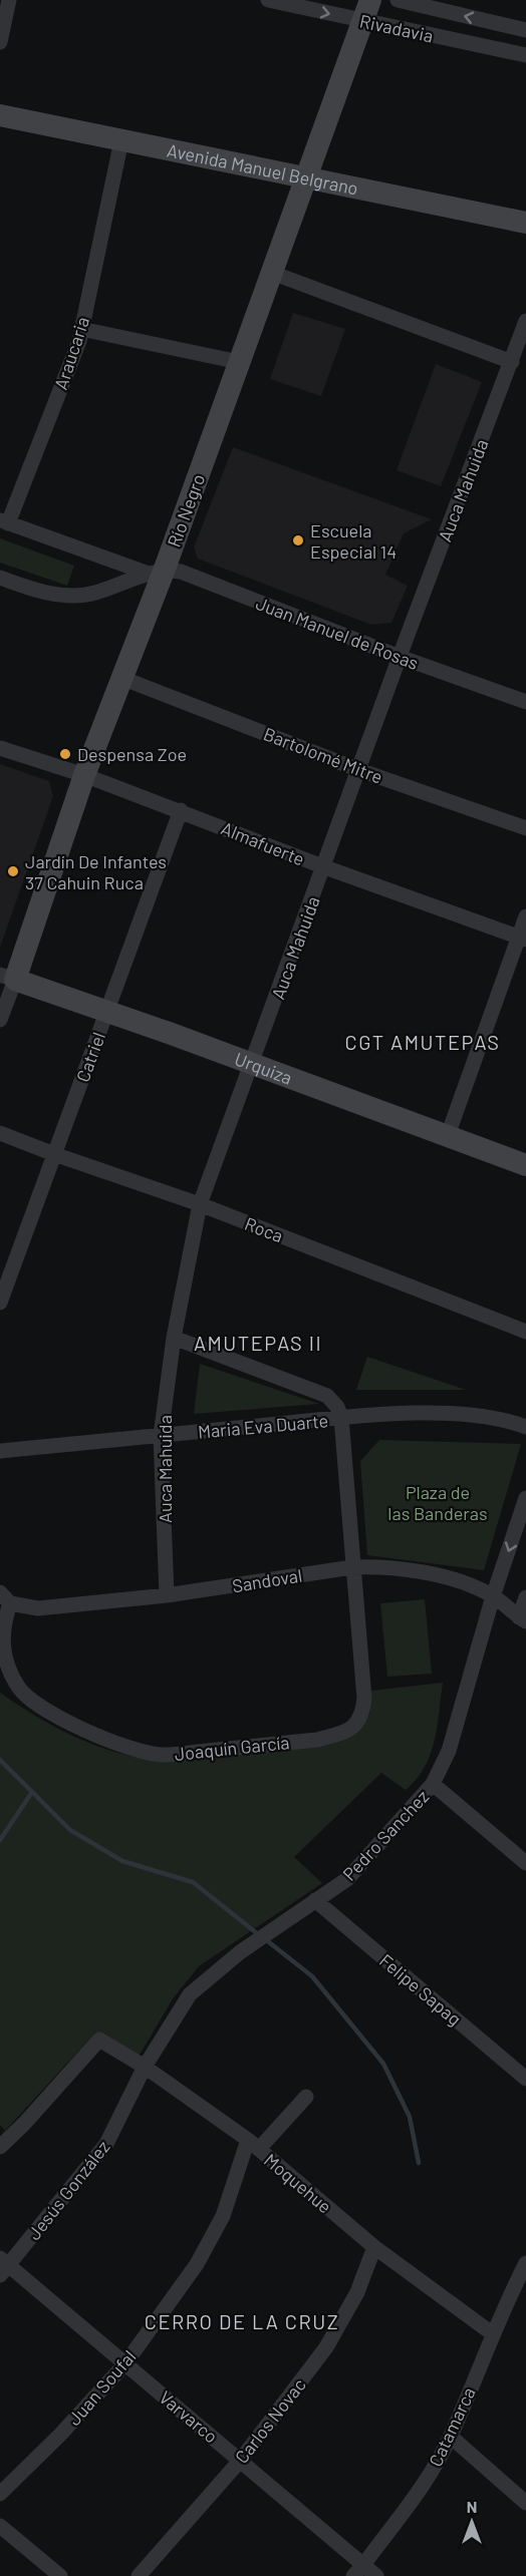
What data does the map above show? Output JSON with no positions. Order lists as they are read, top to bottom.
{
  "streets": {
    "street": [
      "Rivadavia",
      "Avenida Manuel Belgrano",
      "Araucaria",
      "Auca Mahuida",
      "Río Negro",
      "Juan Manuel de Rosas",
      "Bartolomé Mitre",
      "Almafuerte",
      "Catriel",
      "Urquiza",
      "Roca",
      "Maria Eva Duarte",
      "Sandoval",
      "Joaquín García",
      "Pedro Sanchez",
      "Felipe Sapag",
      "Moquehue",
      "Jesús González",
      "Juan Soufal",
      "Varvarco",
      "Carlos Novac",
      "Catamarca"
    ]
  },
  "crossings": [
    ["Rivadavia", "Río Negro"],
    ["Avenida Manuel Belgrano", "Araucaria"],
    ["Avenida Manuel Belgrano", "Río Negro"],
    ["Araucaria", "Juan Manuel de Rosas"],
    ["Auca Mahuida", "Juan Manuel de Rosas"],
    ["Auca Mahuida", "Bartolomé Mitre"],
    ["Auca Mahuida", "Almafuerte"],
    ["Auca Mahuida", "Urquiza"],
    ["Auca Mahuida", "Roca"],
    ["Auca Mahuida", "Maria Eva Duarte"],
    ["Auca Mahuida", "Sandoval"],
    ["Río Negro", "Juan Manuel de Rosas"],
    ["Río Negro", "Bartolomé Mitre"],
    ["Río Negro", "Almafuerte"],
    ["Río Negro", "Urquiza"],
    ["Almafuerte", "Catriel"],
    ["Catriel", "Urquiza"],
    ["Catriel", "Roca"],
    ["Sandoval", "Joaquín García"],
    ["Sandoval", "Pedro Sanchez"],
    ["Pedro Sanchez", "Felipe Sapag"],
    ["Pedro Sanchez", "Moquehue"],
    ["Pedro Sanchez", "Jesús González"],
    ["Moquehue", "Jesús González"],
    ["Moquehue", "Juan Soufal"],
    ["Moquehue", "Carlos Novac"],
    ["Moquehue", "Catamarca"],
    ["Jesús González", "Varvarco"],
    ["Juan Soufal", "Varvarco"],
    ["Varvarco", "Carlos Novac"],
    ["Varvarco", "Catamarca"]
  ],
  "districts": ["CGT AMUTEPAS", "AMUTEPAS II", "CERRO DE LA CRUZ"],
  "parks": ["Plaza de las Banderas"],
  "places": ["Escuela Especial 14", "Despensa Zoe", "Jardín De Infantes 37 Cahuin Ruca"],
  "north": "top"
}
